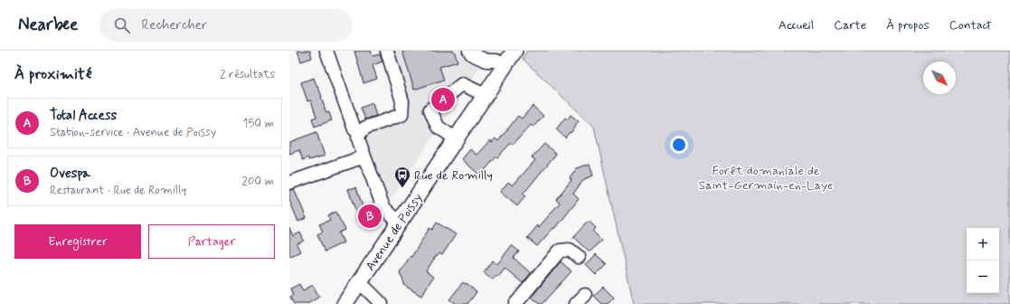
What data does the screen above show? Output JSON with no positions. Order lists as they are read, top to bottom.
{
  "streets": {
    "main road": ["Avenue de Poissy"]
  },
  "parks": ["Forêt domaniale de Saint-Germain-en-Laye"],
  "places": {
    "bus stop": ["Rue de Romilly"]
  },
  "north": "bottom right",
  "page": {
    "header": "Nearbee",
    "search": "Rechercher",
    "nav": [
      "Accueil",
      "Carte",
      "À propos",
      "Contact"
    ],
    "heading": ["À proximité", "2 résultats"],
    "pins": ["A", "B"],
    "list": [
      {
        "mark": "A",
        "name": "Total Access",
        "note": "Station-service · Avenue de Poissy",
        "value": "150 m"
      },
      {
        "mark": "B",
        "name": "Ovespa",
        "note": "Restaurant · Rue de Romilly",
        "value": "200 m"
      }
    ],
    "buttons": ["Enregistrer", "Partager"],
    "map_buttons": ["+", "−"]
  }
}
